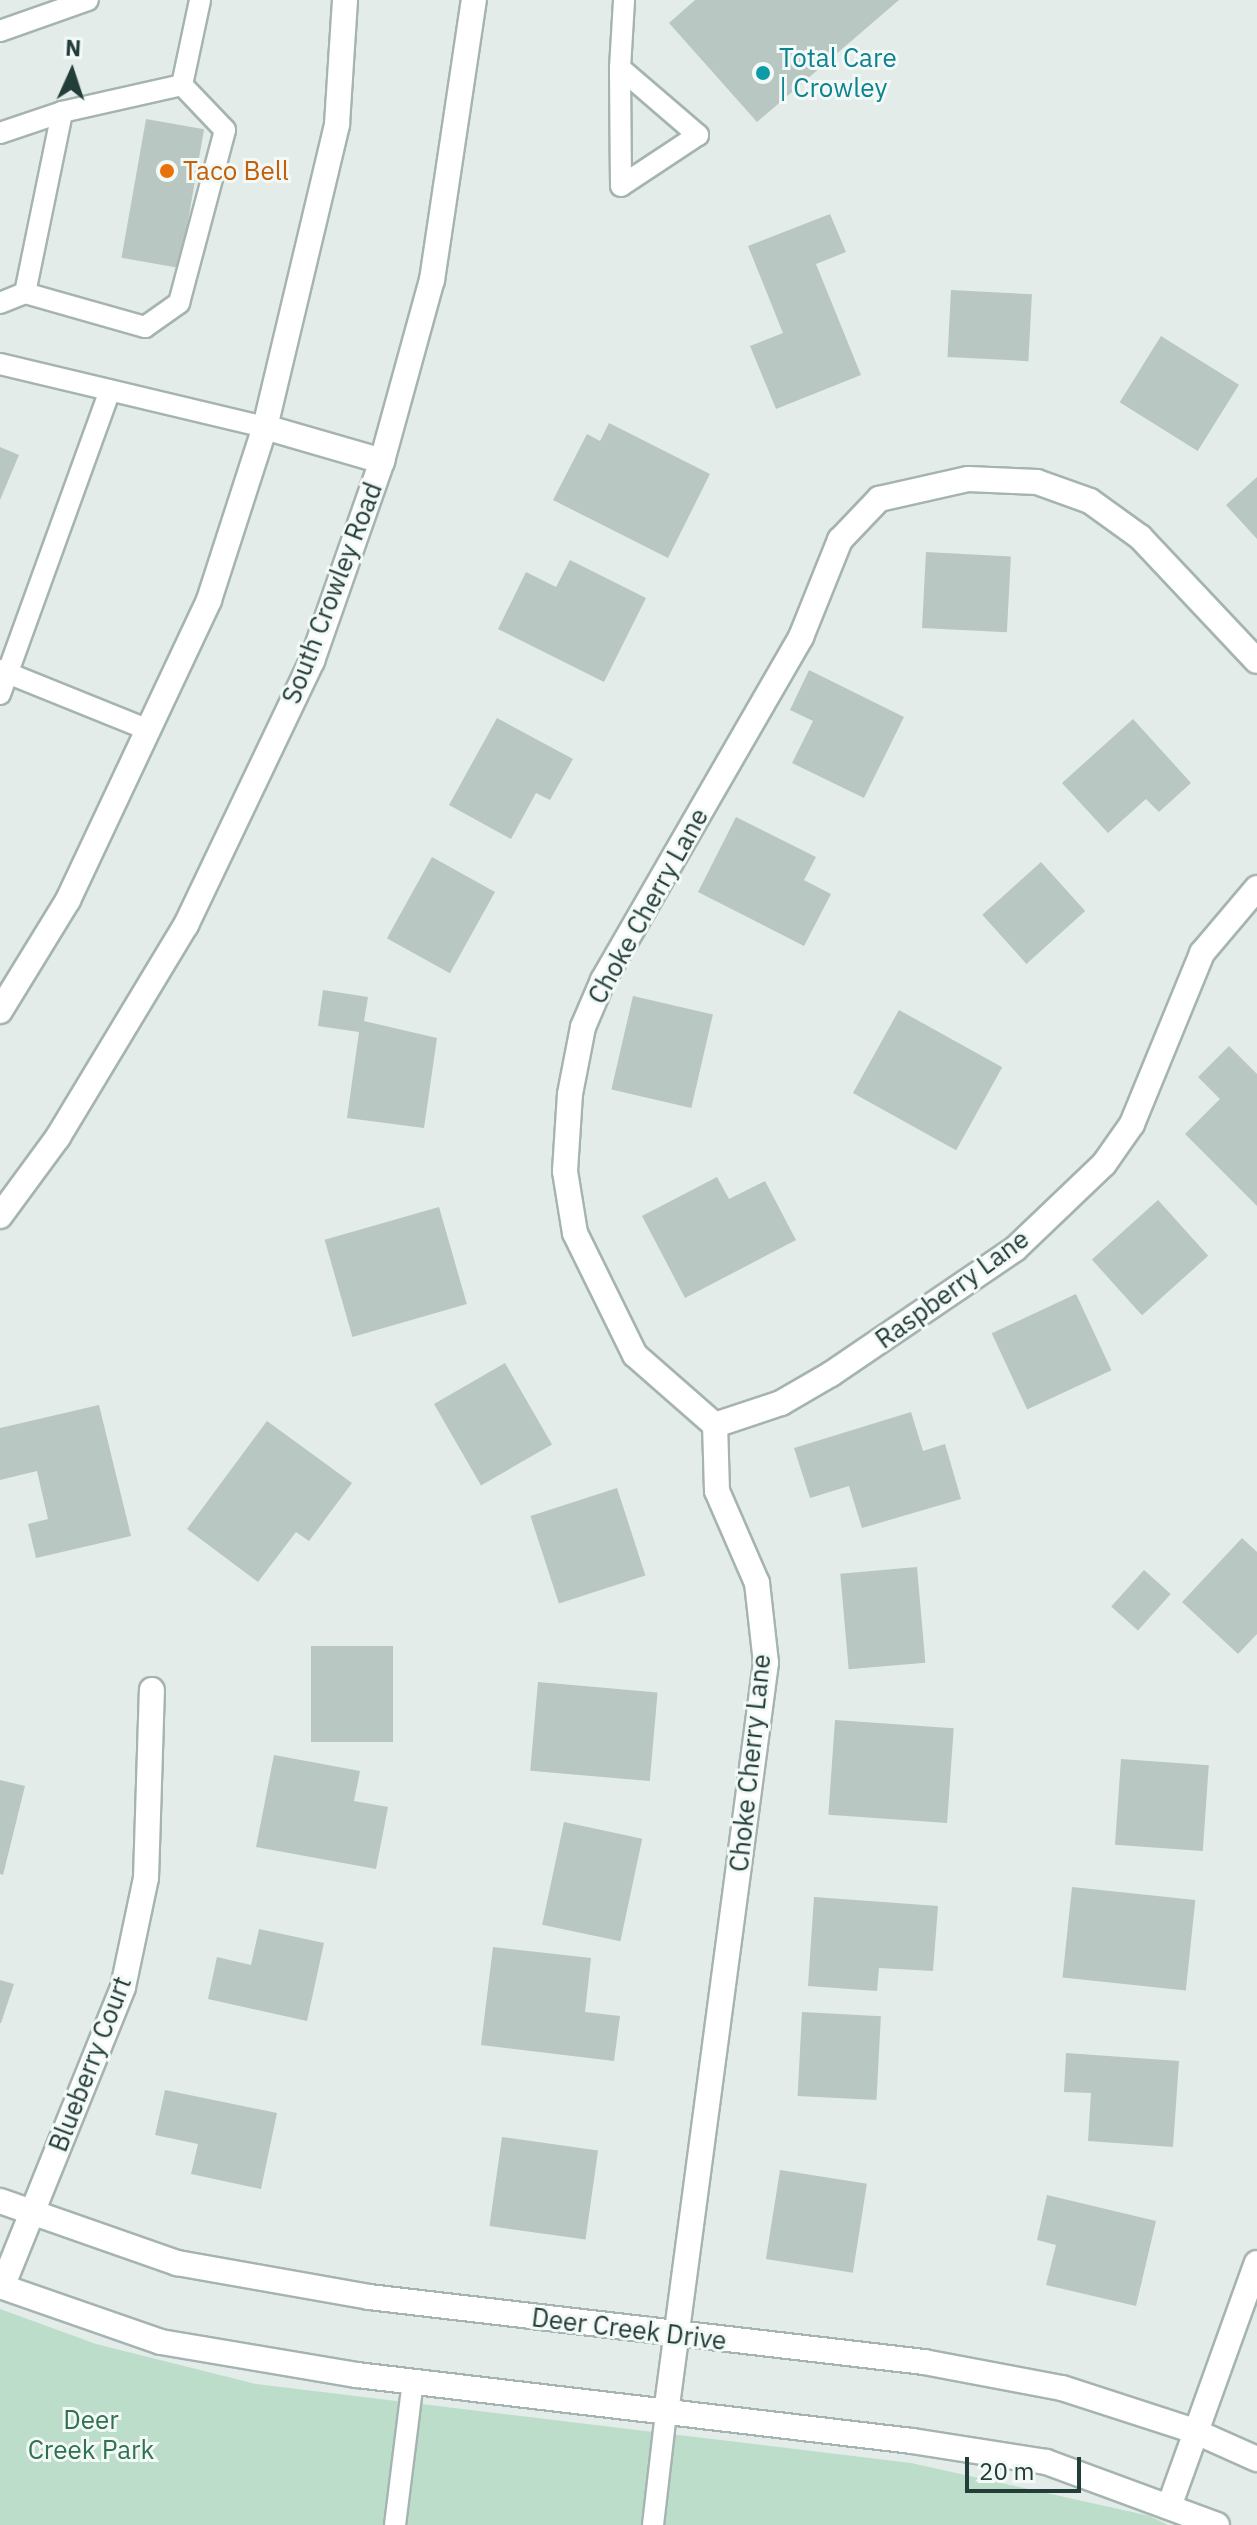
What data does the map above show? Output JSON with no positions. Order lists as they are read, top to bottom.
{
  "streets": {
    "street": [
      "South Crowley Road",
      "Choke Cherry Lane",
      "Raspberry Lane",
      "Blueberry Court",
      "Deer Creek Drive"
    ]
  },
  "crossings": [
    ["Choke Cherry Lane", "Raspberry Lane"],
    ["Choke Cherry Lane", "Deer Creek Drive"],
    ["Blueberry Court", "Deer Creek Drive"]
  ],
  "parks": ["Deer Creek Park"],
  "places": ["Total Care | Crowley", "Taco Bell"],
  "scale_bar": "20 m",
  "north": "top"
}
